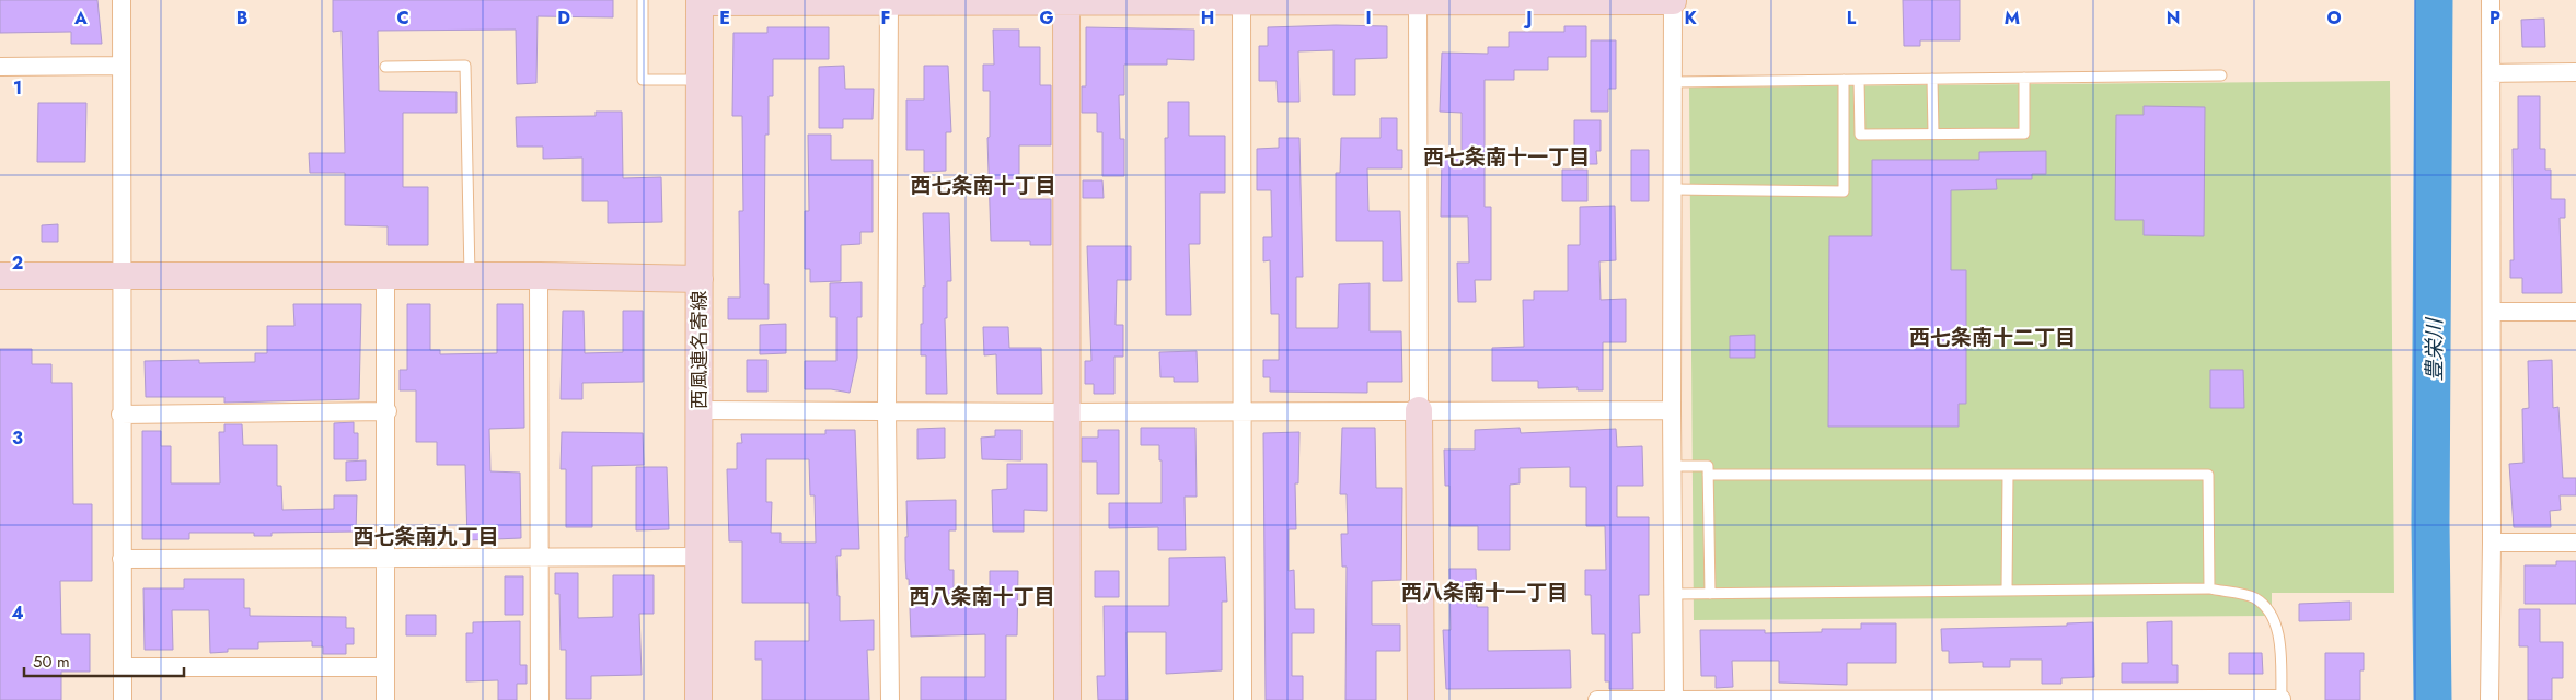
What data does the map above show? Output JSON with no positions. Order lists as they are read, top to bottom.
{
  "streets": {
    "street": ["西風連名寄線"]
  },
  "districts": [
    "西七条南十一丁目",
    "西七条南十丁目",
    "西七条南十二丁目",
    "西七条南九丁目",
    "西八条南十一丁目",
    "西八条南十丁目"
  ],
  "water": ["豊栄川"],
  "scale_bar": "50 m",
  "grid": {
    "columns": [
      "A",
      "B",
      "C",
      "D",
      "E",
      "F",
      "G",
      "H",
      "I",
      "J",
      "K",
      "L",
      "M",
      "N",
      "O",
      "P"
    ],
    "rows": [
      "1",
      "2",
      "3",
      "4"
    ]
  }
}
